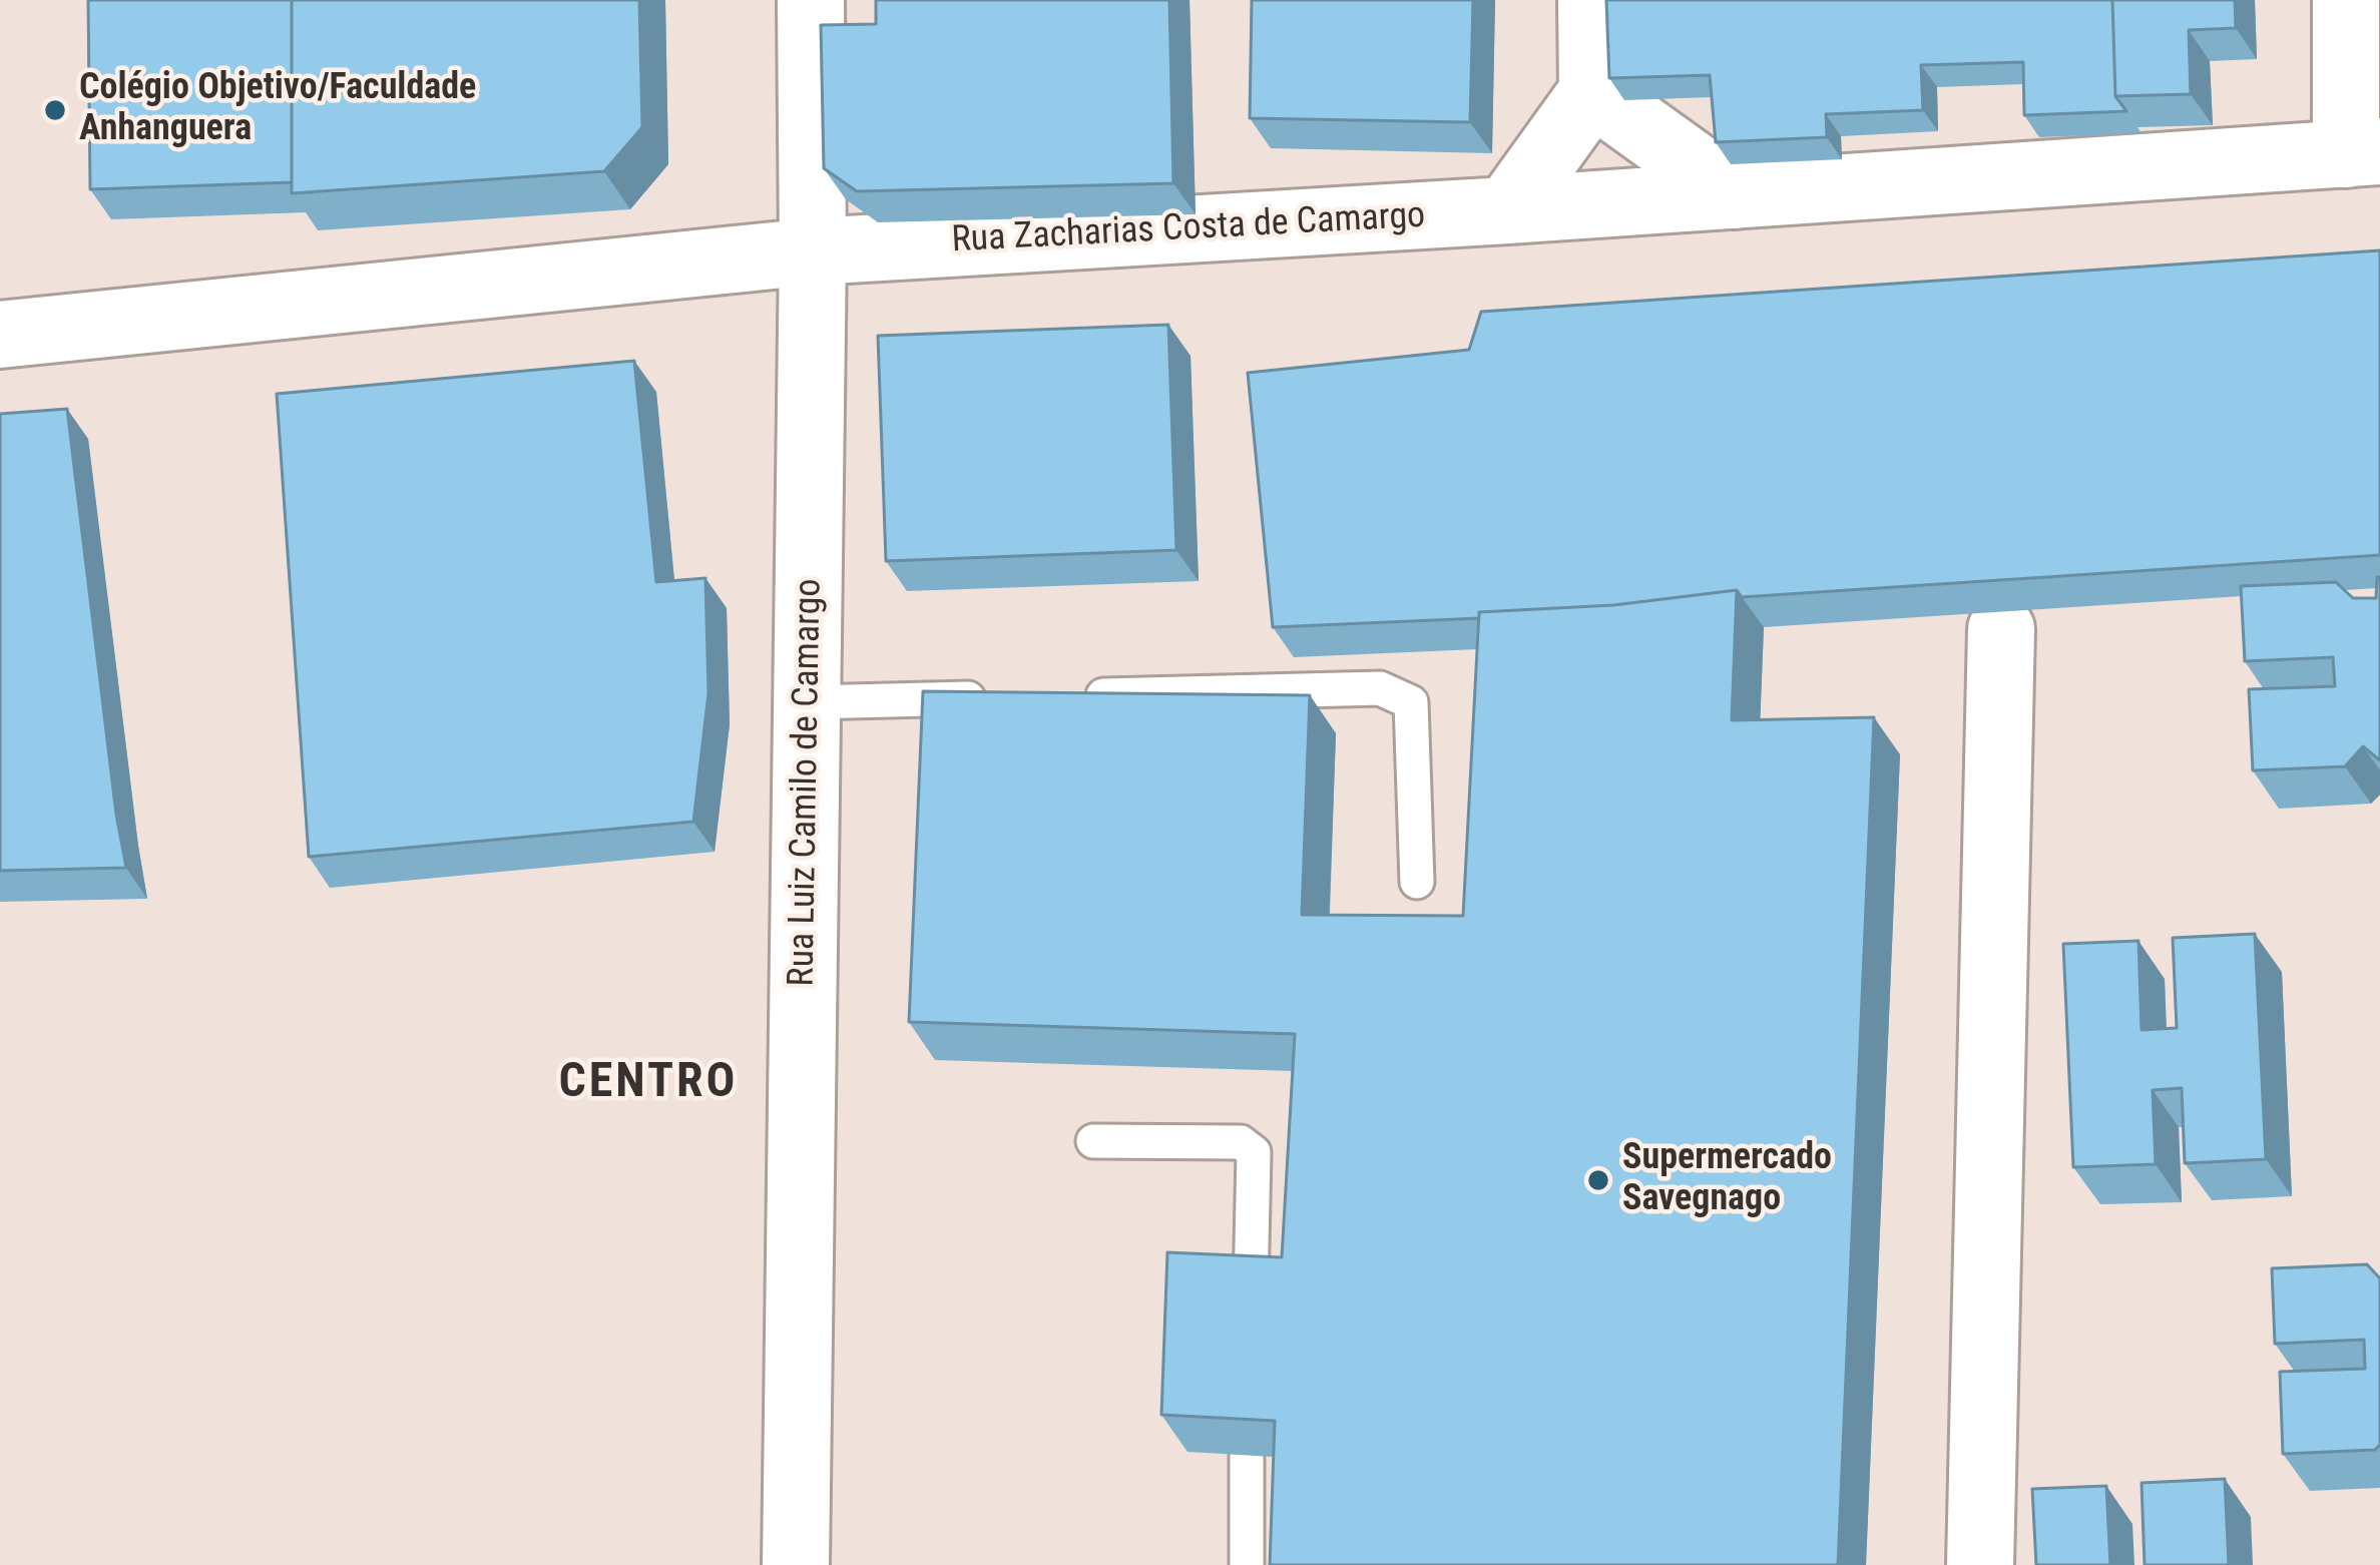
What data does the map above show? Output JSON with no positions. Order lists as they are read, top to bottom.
{
  "streets": {
    "main road": ["Rua Zacharias Costa de Camargo", "Rua Luiz Camilo de Camargo"]
  },
  "crossings": [
    ["Rua Zacharias Costa de Camargo", "Rua Luiz Camilo de Camargo"]
  ],
  "districts": ["CENTRO"],
  "places": ["Colégio Objetivo/Faculdade Anhanguera", "Supermercado Savegnago"]
}
